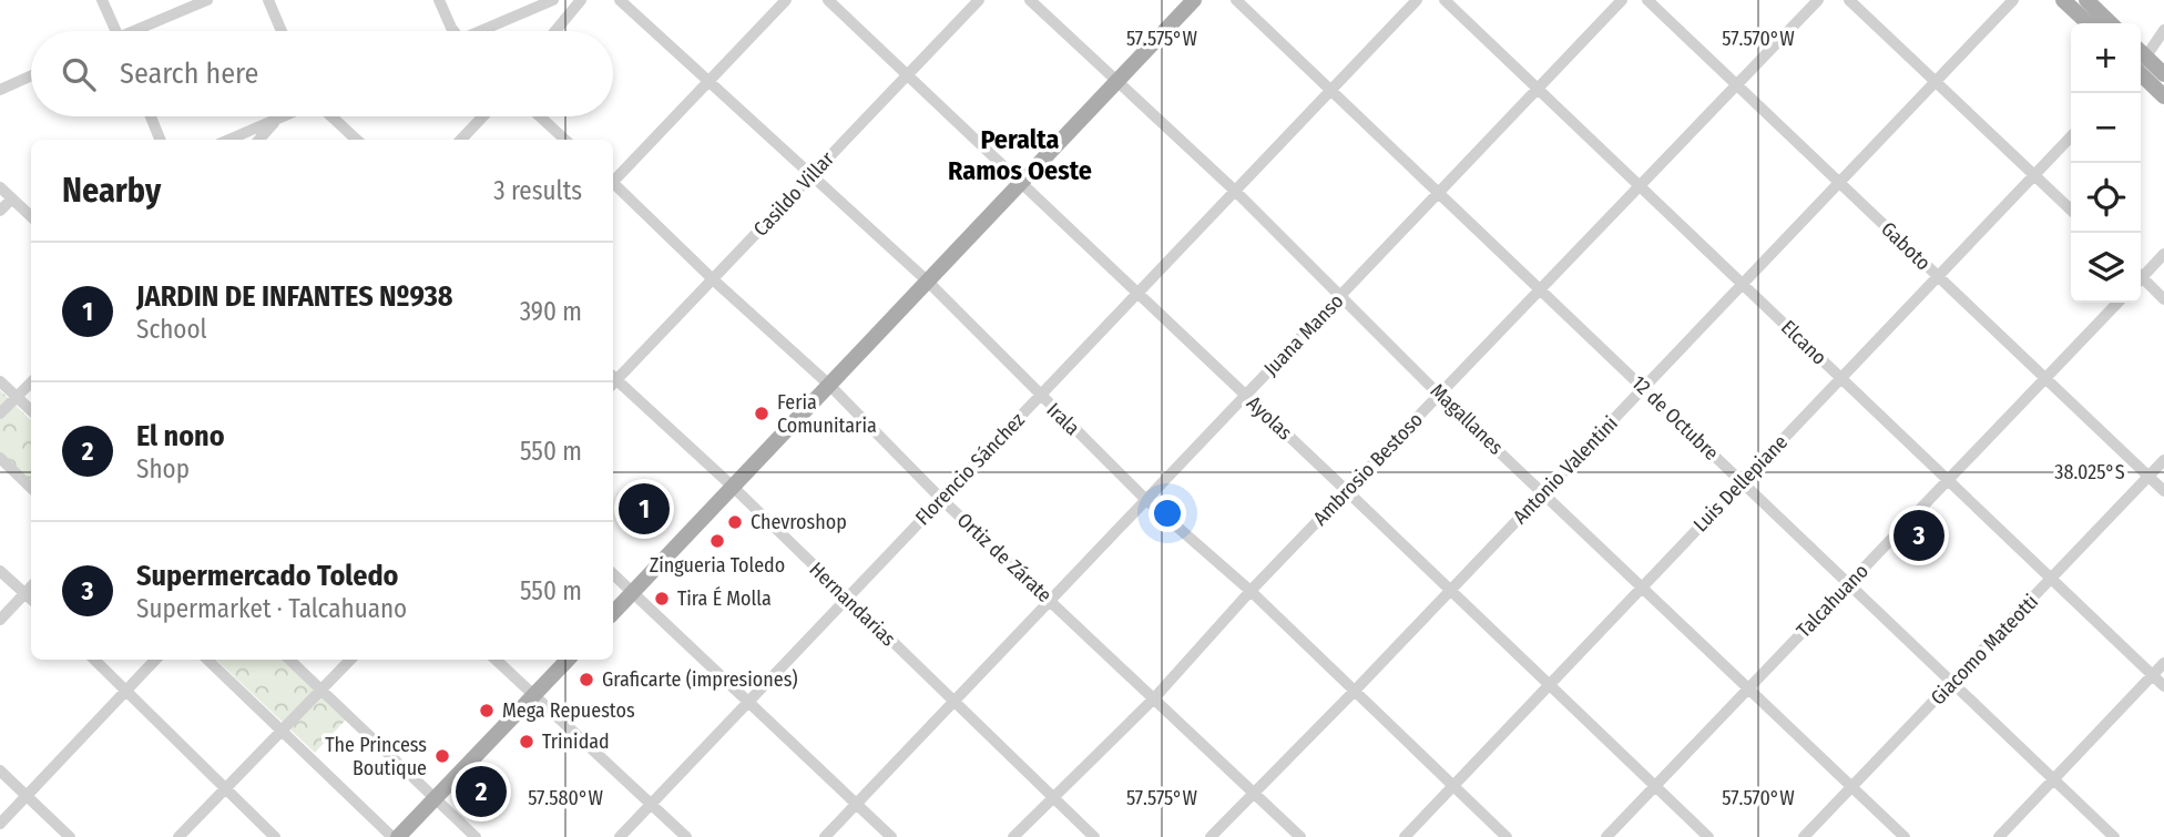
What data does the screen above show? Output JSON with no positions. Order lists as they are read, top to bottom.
{
  "streets": {
    "street": [
      "Casildo Villar",
      "Gaboto",
      "Juana Manso",
      "Elcano",
      "Ayolas",
      "12 de Octubre",
      "Irala",
      "Magallanes",
      "Florencio Sánchez",
      "Ambrosio Bestoso",
      "Antonio Valentini",
      "Luis Dellepiane",
      "Ortiz de Zárate",
      "Talcahuano",
      "Hernandarias",
      "Giacomo Mateotti"
    ]
  },
  "crossings": [
    ["Casildo Villar", "Ayolas"],
    ["Casildo Villar", "Irala"],
    ["Casildo Villar", "Ortiz de Zárate"],
    ["Gaboto", "Ambrosio Bestoso"],
    ["Gaboto", "Antonio Valentini"],
    ["Gaboto", "Luis Dellepiane"],
    ["Gaboto", "Talcahuano"],
    ["Gaboto", "Giacomo Mateotti"],
    ["Juana Manso", "Elcano"],
    ["Juana Manso", "Ayolas"],
    ["Juana Manso", "12 de Octubre"],
    ["Juana Manso", "Irala"],
    ["Juana Manso", "Magallanes"],
    ["Juana Manso", "Ortiz de Zárate"],
    ["Juana Manso", "Hernandarias"],
    ["Elcano", "Ambrosio Bestoso"],
    ["Elcano", "Antonio Valentini"],
    ["Elcano", "Luis Dellepiane"],
    ["Elcano", "Talcahuano"],
    ["Elcano", "Giacomo Mateotti"],
    ["Ayolas", "Florencio Sánchez"],
    ["Ayolas", "Ambrosio Bestoso"],
    ["Ayolas", "Antonio Valentini"],
    ["Ayolas", "Luis Dellepiane"],
    ["Ayolas", "Talcahuano"],
    ["12 de Octubre", "Florencio Sánchez"],
    ["12 de Octubre", "Ambrosio Bestoso"],
    ["12 de Octubre", "Antonio Valentini"],
    ["12 de Octubre", "Luis Dellepiane"],
    ["12 de Octubre", "Talcahuano"],
    ["12 de Octubre", "Giacomo Mateotti"],
    ["Irala", "Florencio Sánchez"],
    ["Irala", "Ambrosio Bestoso"],
    ["Irala", "Antonio Valentini"],
    ["Irala", "Luis Dellepiane"],
    ["Magallanes", "Florencio Sánchez"],
    ["Magallanes", "Ambrosio Bestoso"],
    ["Magallanes", "Antonio Valentini"],
    ["Magallanes", "Luis Dellepiane"],
    ["Magallanes", "Talcahuano"],
    ["Magallanes", "Giacomo Mateotti"],
    ["Florencio Sánchez", "Ortiz de Zárate"],
    ["Florencio Sánchez", "Hernandarias"],
    ["Ambrosio Bestoso", "Ortiz de Zárate"],
    ["Ambrosio Bestoso", "Hernandarias"],
    ["Antonio Valentini", "Ortiz de Zárate"]
  ],
  "districts": ["Peralta Ramos Oeste"],
  "places": [
    "Feria Comunitaria",
    "Chevroshop",
    "Zingueria Toledo",
    "Tira É Molla",
    "Graficarte (impresiones)",
    "Mega Repuestos",
    "Trinidad",
    "The Princess Boutique"
  ],
  "page": {
    "map_buttons": ["+", "−"],
    "search": "Search here",
    "heading": ["Nearby", "3 results"],
    "list": [
      {
        "mark": "1",
        "name": "JARDIN DE INFANTES Nº938",
        "note": "School",
        "value": "390 m"
      },
      {
        "mark": "2",
        "name": "El nono",
        "note": "Shop",
        "value": "550 m"
      },
      {
        "mark": "3",
        "name": "Supermercado Toledo",
        "note": "Supermarket · Talcahuano",
        "value": "550 m"
      }
    ],
    "pins": ["1", "3", "2"]
  },
  "coordinates": [
    "57.575°W",
    "57.570°W",
    "38.025°S",
    "57.580°W"
  ]
}
